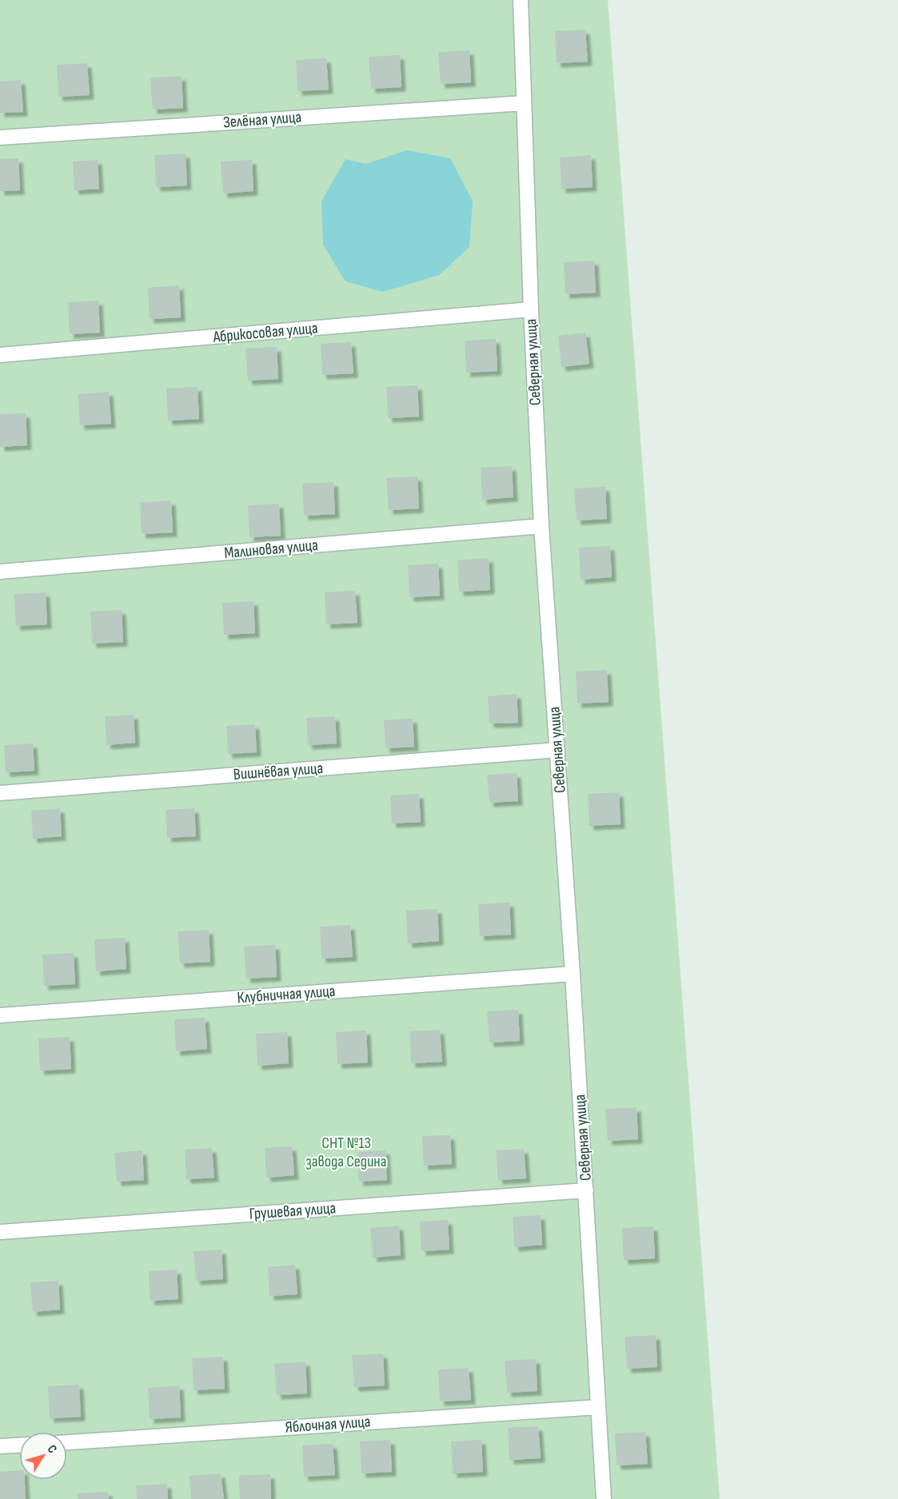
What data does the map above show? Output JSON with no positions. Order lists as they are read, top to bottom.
{
  "streets": {
    "street": [
      "Зелёная улица",
      "Абрикосовая улица",
      "Северная улица",
      "Малиновая улица",
      "Вишнёвая улица",
      "Клубничная улица",
      "Грушевая улица",
      "Яблочная улица"
    ]
  },
  "crossings": [
    ["Зелёная улица", "Северная улица"],
    ["Абрикосовая улица", "Северная улица"],
    ["Северная улица", "Малиновая улица"],
    ["Северная улица", "Вишнёвая улица"],
    ["Северная улица", "Клубничная улица"],
    ["Северная улица", "Грушевая улица"],
    ["Северная улица", "Яблочная улица"]
  ],
  "parks": ["СНТ №13 завода Седина"],
  "north": "top right"
}
